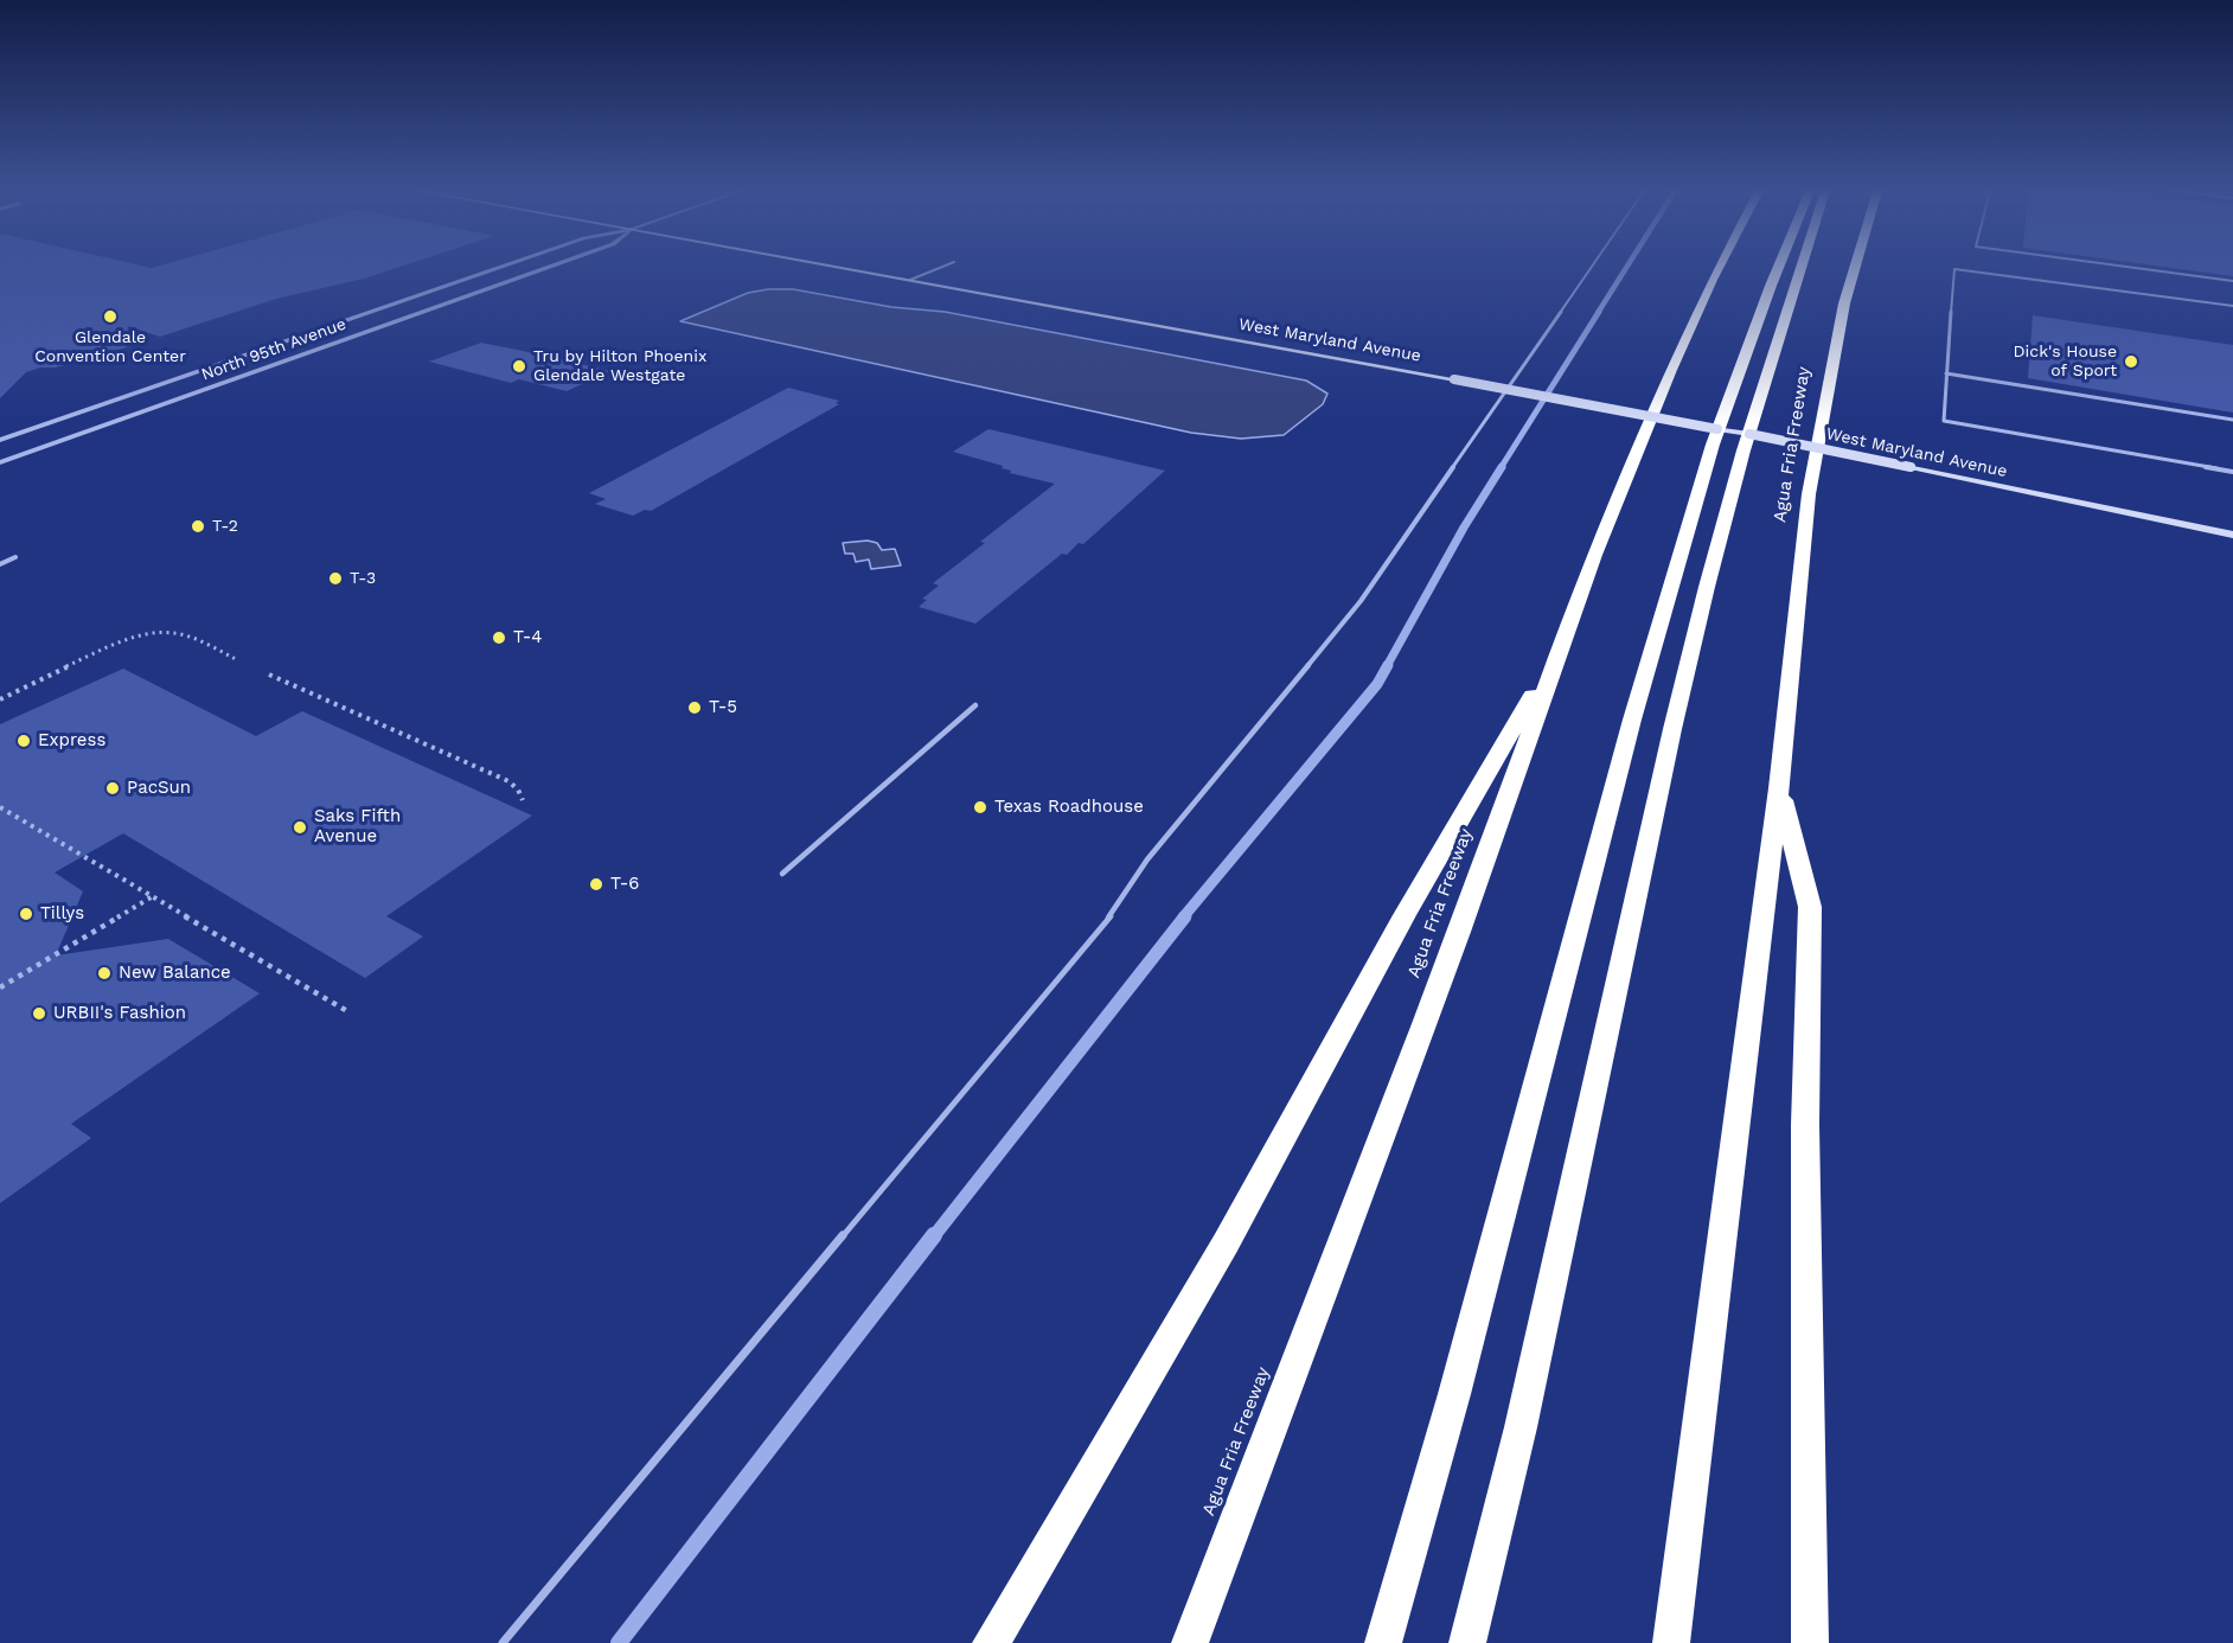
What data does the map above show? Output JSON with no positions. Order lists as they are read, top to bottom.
{
  "streets": {
    "highway": ["Agua Fria Freeway"],
    "main road": ["West Maryland Avenue"],
    "street": ["North 95th Avenue"]
  },
  "places": [
    "Glendale Convention Center",
    "Dick's House of Sport",
    "Tru by Hilton Phoenix Glendale Westgate",
    "T-2",
    "T-3",
    "T-4",
    "T-5",
    "Express",
    "PacSun",
    "Texas Roadhouse",
    "Saks Fifth Avenue",
    "T-6",
    "Tillys",
    "New Balance",
    "URBII's Fashion"
  ]
}
